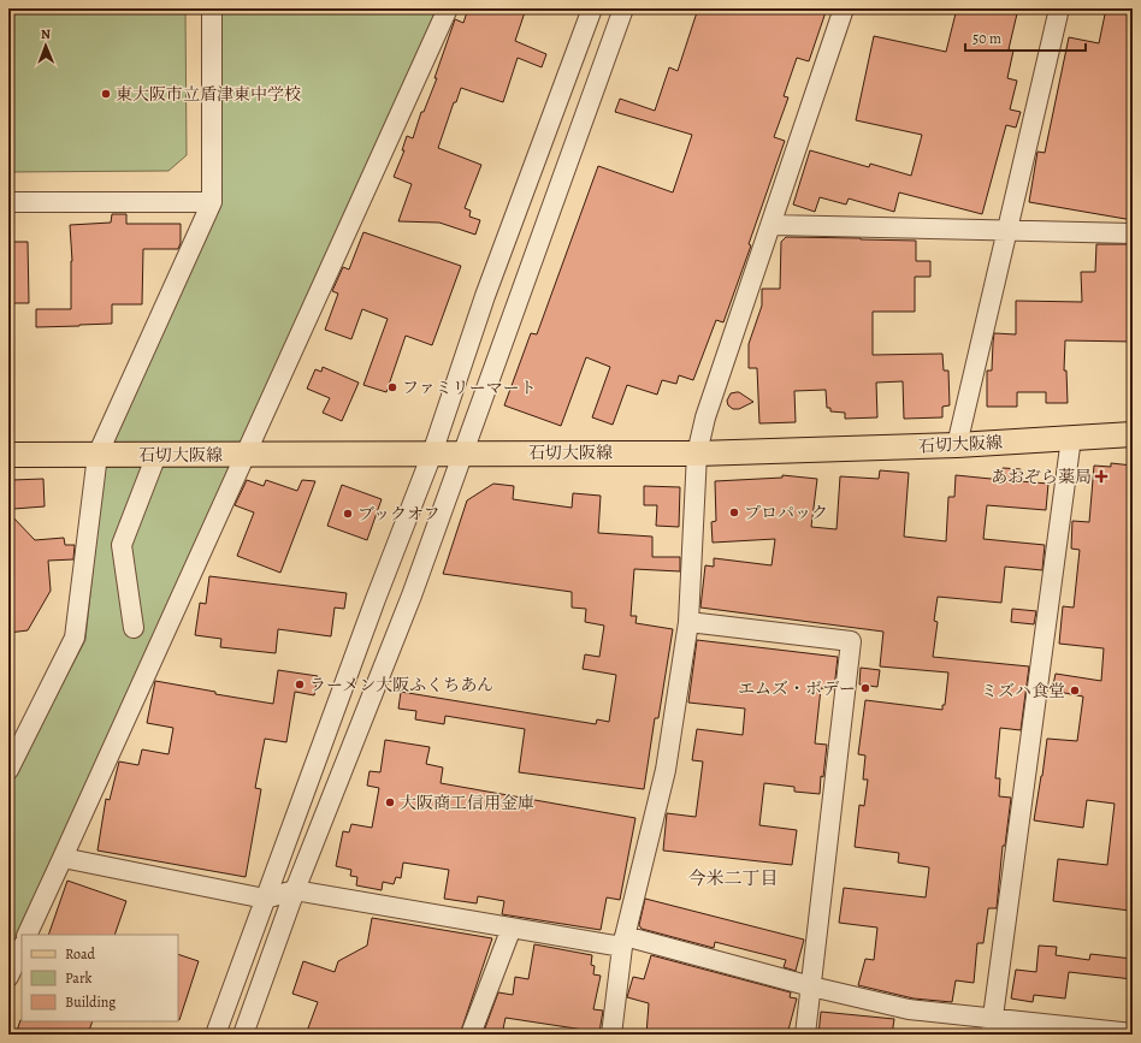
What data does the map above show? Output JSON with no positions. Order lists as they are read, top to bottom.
{
  "streets": {
    "main road": ["石切大阪線"]
  },
  "districts": ["今米二丁目"],
  "places": {
    "other": [
      "東大阪市立盾津東中学校",
      "ファミリーマート",
      "プロパック",
      "ブックオフ",
      "ラーメン大阪ふくちあん",
      "エムズ・ボデー",
      "ミズハ食堂",
      "大阪商工信用金庫"
    ],
    "health": ["あおぞら薬局"]
  },
  "legend": ["Road", "Park", "Building"],
  "scale_bar": "50 m",
  "north": "top"
}
